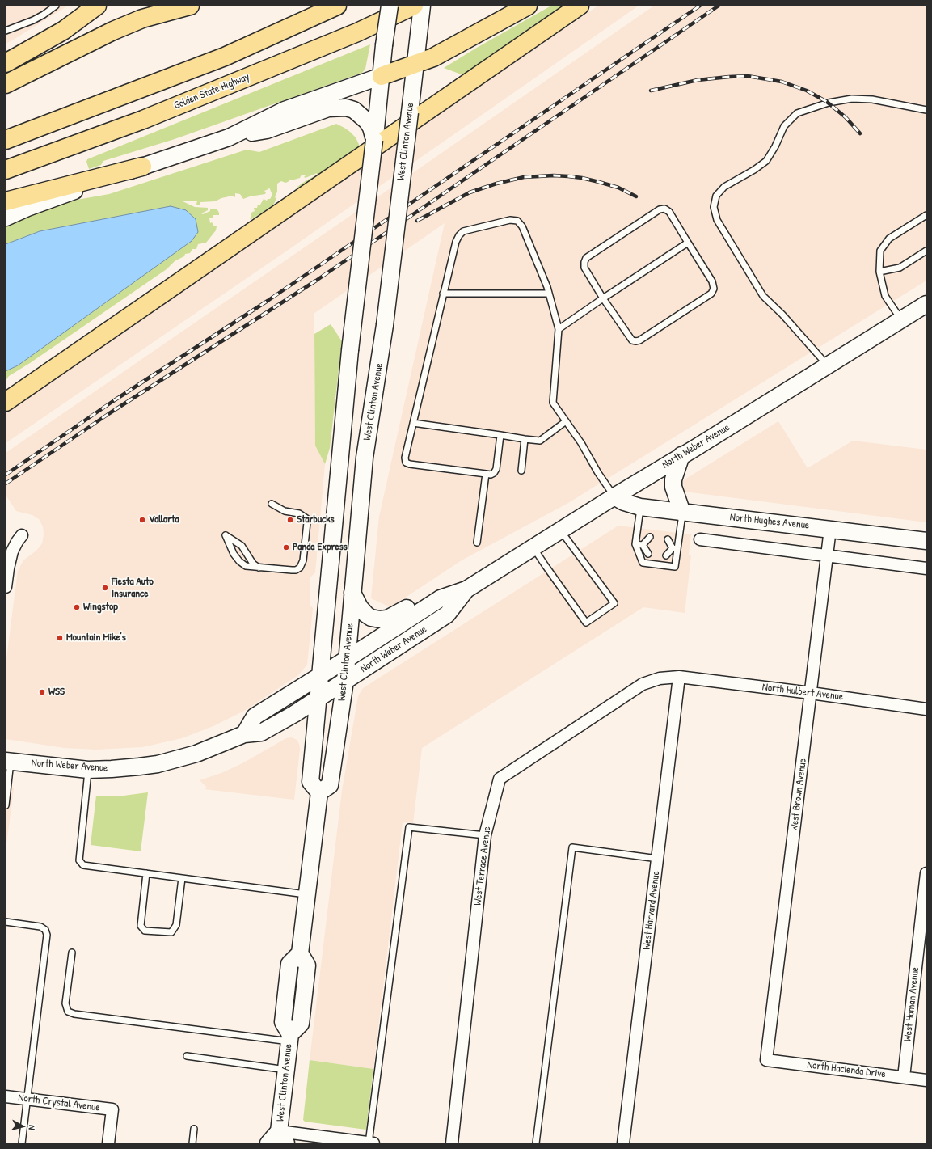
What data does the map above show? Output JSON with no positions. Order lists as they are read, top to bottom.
{
  "streets": {
    "highway": ["Golden State Highway"],
    "main road": ["West Clinton Avenue", "North Weber Avenue", "North Hughes Avenue"],
    "street": [
      "North Hulbert Avenue",
      "West Brown Avenue",
      "West Terrace Avenue",
      "West Harvard Avenue",
      "West Homan Avenue",
      "North Hacienda Drive",
      "North Crystal Avenue"
    ]
  },
  "crossings": [
    ["West Clinton Avenue", "North Weber Avenue"],
    ["North Weber Avenue", "North Hughes Avenue"],
    ["North Hughes Avenue", "West Brown Avenue"],
    ["North Hulbert Avenue", "West Brown Avenue"],
    ["North Hulbert Avenue", "West Terrace Avenue"],
    ["North Hulbert Avenue", "West Harvard Avenue"],
    ["West Brown Avenue", "North Hacienda Drive"],
    ["West Terrace Avenue", "West Harvard Avenue"],
    ["West Homan Avenue", "North Hacienda Drive"]
  ],
  "places": [
    "Vallarta",
    "Starbucks",
    "Panda Express",
    "Fiesta Auto Insurance",
    "Wingstop",
    "Mountain Mike's",
    "WSS"
  ],
  "north": "right"
}
